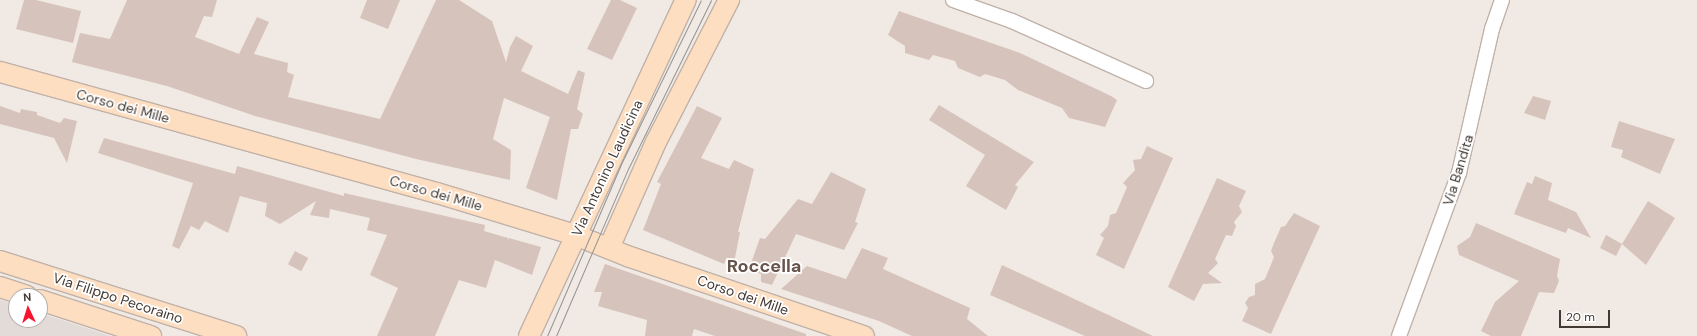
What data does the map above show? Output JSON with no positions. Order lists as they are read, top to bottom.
{
  "streets": {
    "street": [
      "Corso dei Mille",
      "Via Antonino Laudicina",
      "Via Bandita",
      "Via Filippo Pecoraino"
    ]
  },
  "crossings": [
    ["Corso dei Mille", "Via Antonino Laudicina"]
  ],
  "districts": ["Roccella"],
  "scale_bar": "20 m",
  "north": "top"
}
